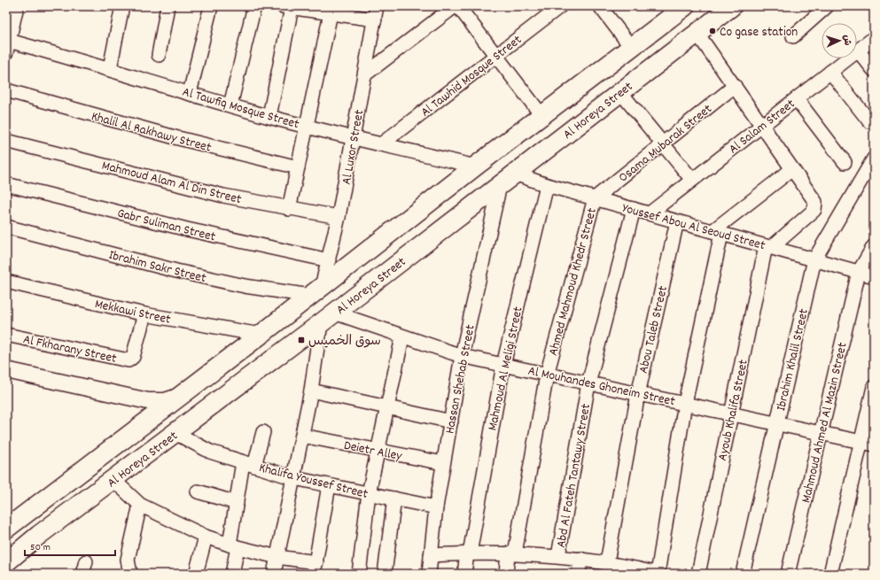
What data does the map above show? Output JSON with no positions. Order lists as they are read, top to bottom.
{
  "streets": {
    "main road": ["Al Horeya Street"],
    "street": [
      "Al Tawhid Mosque Street",
      "Al Tawfiq Mosque Street",
      "Al Salam Street",
      "Khalil Al Rakhawy Street",
      "Osama Mubarak Street",
      "Al Luxor Street",
      "Mahmoud Alam Al Din Street",
      "Gabr Suliman Street",
      "Youssef Abou Al Seoud Street",
      "Ibrahim Sakr Street",
      "Ahmed Mahmoud Khedr Street",
      "Mekkawi Street",
      "Abou Taleb Street",
      "Al Fkharany Street",
      "Ibrahim Khalil Street",
      "Mahmoud Al Meligi Street",
      "Hassan Shehab Street",
      "Al Mouhandes Ghoneim Street",
      "Ayoub Khalifa Street",
      "Mahmoud Ahmed Al Mazin Street",
      "Deietr Alley",
      "Abd Al Fateh Tantawy Street",
      "Khalifa Youssef Street"
    ]
  },
  "crossings": [
    ["Al Tawhid Mosque Street", "Al Tawfiq Mosque Street"],
    ["Al Tawfiq Mosque Street", "Al Horeya Street"],
    ["Al Tawfiq Mosque Street", "Al Luxor Street"],
    ["Al Horeya Street", "Al Luxor Street"],
    ["Al Horeya Street", "Youssef Abou Al Seoud Street"],
    ["Al Horeya Street", "Ibrahim Sakr Street"],
    ["Al Horeya Street", "Mekkawi Street"],
    ["Al Horeya Street", "Hassan Shehab Street"],
    ["Al Horeya Street", "Al Mouhandes Ghoneim Street"],
    ["Al Horeya Street", "Khalifa Youssef Street"],
    ["Al Salam Street", "Youssef Abou Al Seoud Street"],
    ["Osama Mubarak Street", "Youssef Abou Al Seoud Street"],
    ["Osama Mubarak Street", "Ahmed Mahmoud Khedr Street"],
    ["Al Luxor Street", "Mahmoud Alam Al Din Street"],
    ["Al Luxor Street", "Gabr Suliman Street"],
    ["Al Luxor Street", "Ibrahim Sakr Street"],
    ["Youssef Abou Al Seoud Street", "Ahmed Mahmoud Khedr Street"],
    ["Youssef Abou Al Seoud Street", "Abou Taleb Street"],
    ["Youssef Abou Al Seoud Street", "Ibrahim Khalil Street"],
    ["Youssef Abou Al Seoud Street", "Mahmoud Al Meligi Street"],
    ["Youssef Abou Al Seoud Street", "Ayoub Khalifa Street"],
    ["Youssef Abou Al Seoud Street", "Mahmoud Ahmed Al Mazin Street"],
    ["Youssef Abou Al Seoud Street", "Abd Al Fateh Tantawy Street"],
    ["Ahmed Mahmoud Khedr Street", "Al Mouhandes Ghoneim Street"],
    ["Mekkawi Street", "Al Fkharany Street"],
    ["Abou Taleb Street", "Al Mouhandes Ghoneim Street"],
    ["Ibrahim Khalil Street", "Al Mouhandes Ghoneim Street"],
    ["Mahmoud Al Meligi Street", "Al Mouhandes Ghoneim Street"],
    ["Hassan Shehab Street", "Al Mouhandes Ghoneim Street"],
    ["Hassan Shehab Street", "Deietr Alley"],
    ["Hassan Shehab Street", "Khalifa Youssef Street"],
    ["Al Mouhandes Ghoneim Street", "Ayoub Khalifa Street"],
    ["Al Mouhandes Ghoneim Street", "Mahmoud Ahmed Al Mazin Street"],
    ["Al Mouhandes Ghoneim Street", "Abd Al Fateh Tantawy Street"]
  ],
  "places": {
    "other": ["Co gase station"],
    "transit": ["سوق الخميس"]
  },
  "scale_bar": "50 m",
  "north": "right"
}
